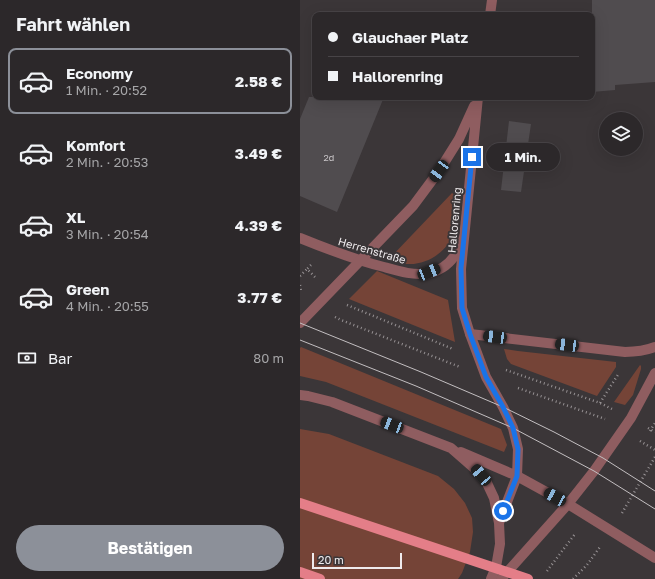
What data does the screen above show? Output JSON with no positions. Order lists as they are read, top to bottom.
{
  "streets": {
    "street": ["Hallorenring", "Herrenstraße"]
  },
  "crossings": [
    ["Hallorenring", "Herrenstraße"]
  ],
  "house_numbers": ["2d"],
  "scale_bar": "20 m",
  "page": {
    "heading": "Fahrt wählen",
    "banner": ["Glauchaer Platz", "Hallorenring"],
    "list": [
      {
        "name": "Economy",
        "note": "1 Min. · 20:52",
        "value": "2.58 €"
      },
      {
        "name": "Komfort",
        "note": "2 Min. · 20:53",
        "value": "3.49 €"
      },
      {
        "name": "XL",
        "note": "3 Min. · 20:54",
        "value": "4.39 €"
      },
      {
        "name": "Green",
        "note": "4 Min. · 20:55",
        "value": "3.77 €"
      }
    ],
    "bubble": "1 Min.",
    "pay": ["Bar", "80 m"],
    "buttons": "Bestätigen",
    "scale": "20 m"
  }
}
